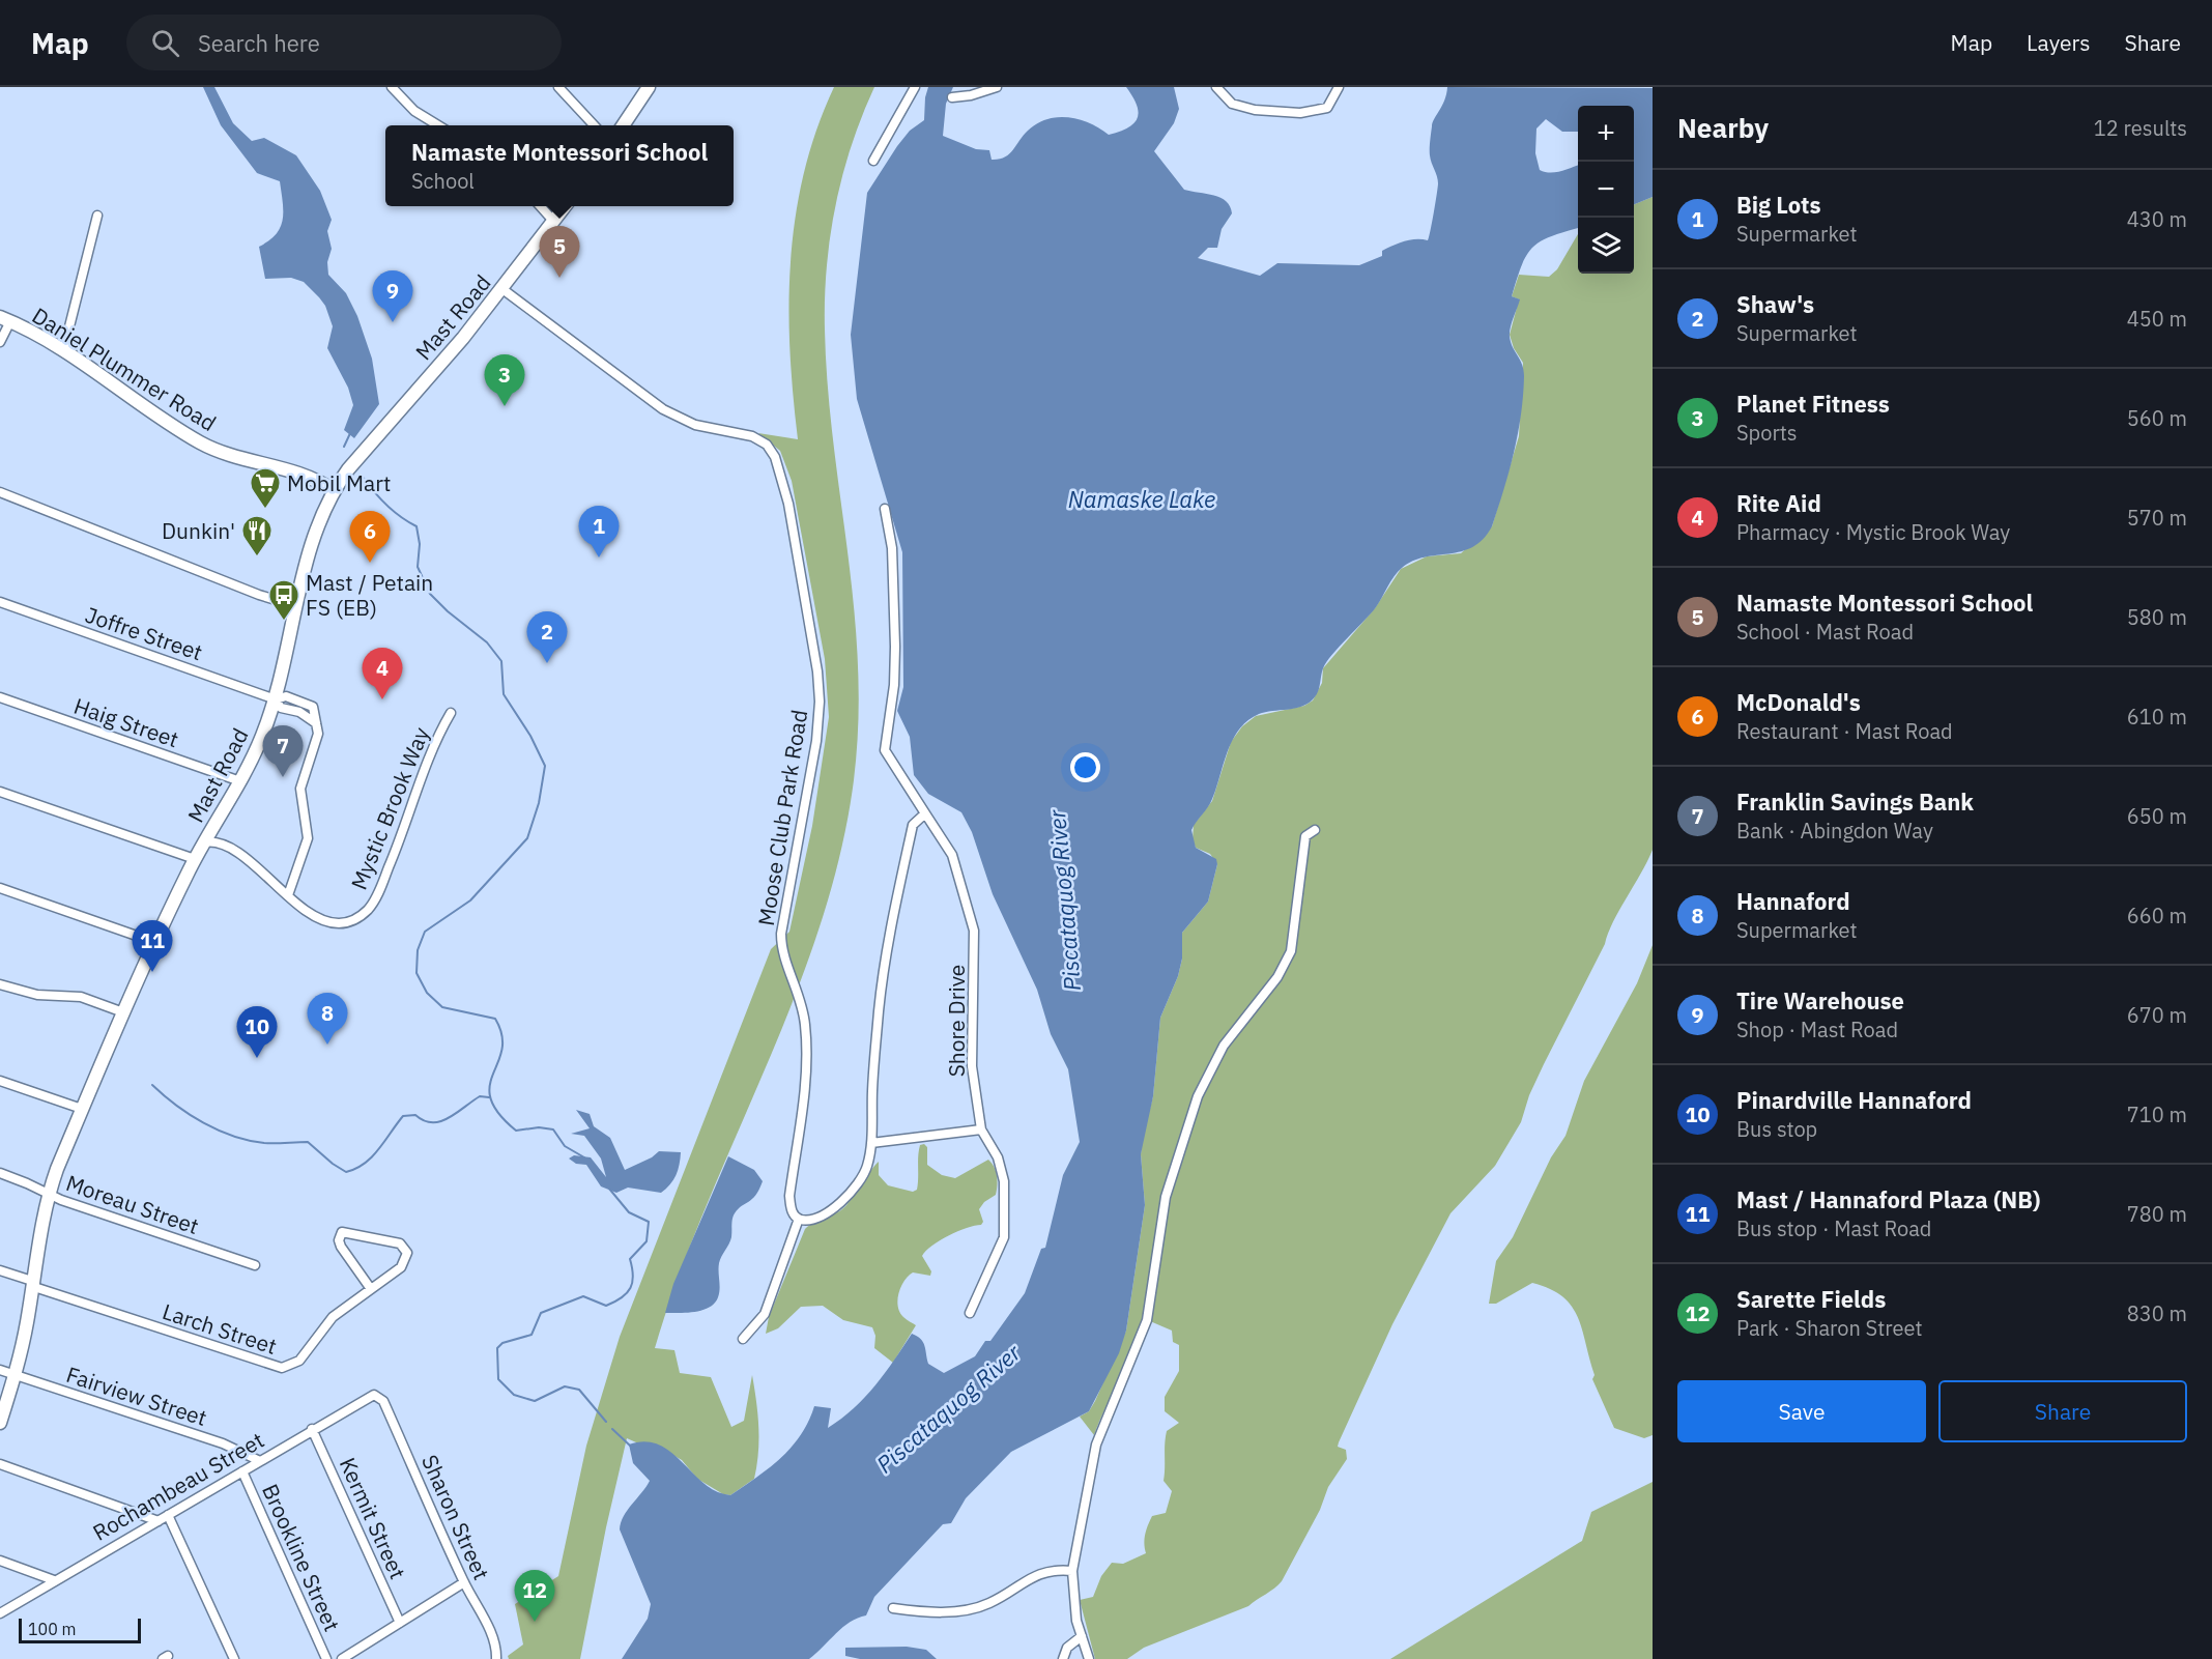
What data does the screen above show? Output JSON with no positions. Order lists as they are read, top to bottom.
{
  "streets": {
    "main road": ["Mast Road", "Daniel Plummer Road"],
    "street": [
      "Joffre Street",
      "Haig Street",
      "Mystic Brook Way",
      "Moose Club Park Road",
      "Shore Drive",
      "Moreau Street",
      "Larch Street",
      "Fairview Street",
      "Rochambeau Street",
      "Sharon Street",
      "Kermit Street",
      "Brookline Street"
    ]
  },
  "crossings": [
    ["Mast Road", "Daniel Plummer Road"],
    ["Mast Road", "Joffre Street"],
    ["Mast Road", "Haig Street"],
    ["Mast Road", "Mystic Brook Way"],
    ["Mast Road", "Moose Club Park Road"],
    ["Mast Road", "Moreau Street"],
    ["Mast Road", "Larch Street"],
    ["Mast Road", "Fairview Street"],
    ["Fairview Street", "Rochambeau Street"],
    ["Rochambeau Street", "Sharon Street"],
    ["Rochambeau Street", "Kermit Street"],
    ["Rochambeau Street", "Brookline Street"]
  ],
  "water": ["Namaske Lake", "Piscataquog River"],
  "places": {
    "supermarket": ["Mobil Mart"],
    "restaurant": ["Dunkin'"],
    "bus stop": ["Mast / Petain FS (EB)"]
  },
  "scale_bar": "100 m",
  "page": {
    "header": "Map",
    "search": "Search here",
    "nav": ["Map", "Layers", "Share"],
    "heading": ["Nearby", "12 results"],
    "map_buttons": ["+", "−"],
    "popup": ["Namaste Montessori School", "School"],
    "list": [
      {
        "mark": "1",
        "name": "Big Lots",
        "note": "Supermarket",
        "value": "430 m"
      },
      {
        "mark": "2",
        "name": "Shaw's",
        "note": "Supermarket",
        "value": "450 m"
      },
      {
        "mark": "3",
        "name": "Planet Fitness",
        "note": "Sports",
        "value": "560 m"
      },
      {
        "mark": "4",
        "name": "Rite Aid",
        "note": "Pharmacy · Mystic Brook Way",
        "value": "570 m"
      },
      {
        "mark": "5",
        "name": "Namaste Montessori School",
        "note": "School · Mast Road",
        "value": "580 m"
      },
      {
        "mark": "6",
        "name": "McDonald's",
        "note": "Restaurant · Mast Road",
        "value": "610 m"
      },
      {
        "mark": "7",
        "name": "Franklin Savings Bank",
        "note": "Bank · Abingdon Way",
        "value": "650 m"
      },
      {
        "mark": "8",
        "name": "Hannaford",
        "note": "Supermarket",
        "value": "660 m"
      },
      {
        "mark": "9",
        "name": "Tire Warehouse",
        "note": "Shop · Mast Road",
        "value": "670 m"
      },
      {
        "mark": "10",
        "name": "Pinardville Hannaford",
        "note": "Bus stop",
        "value": "710 m"
      },
      {
        "mark": "11",
        "name": "Mast / Hannaford Plaza (NB)",
        "note": "Bus stop · Mast Road",
        "value": "780 m"
      },
      {
        "mark": "12",
        "name": "Sarette Fields",
        "note": "Park · Sharon Street",
        "value": "830 m"
      }
    ],
    "pins": [
      "5",
      "9",
      "3",
      "1",
      "6",
      "2",
      "4",
      "7",
      "11",
      "8",
      "10",
      "12"
    ],
    "buttons": ["Save", "Share"],
    "scale": "100 m"
  }
}
